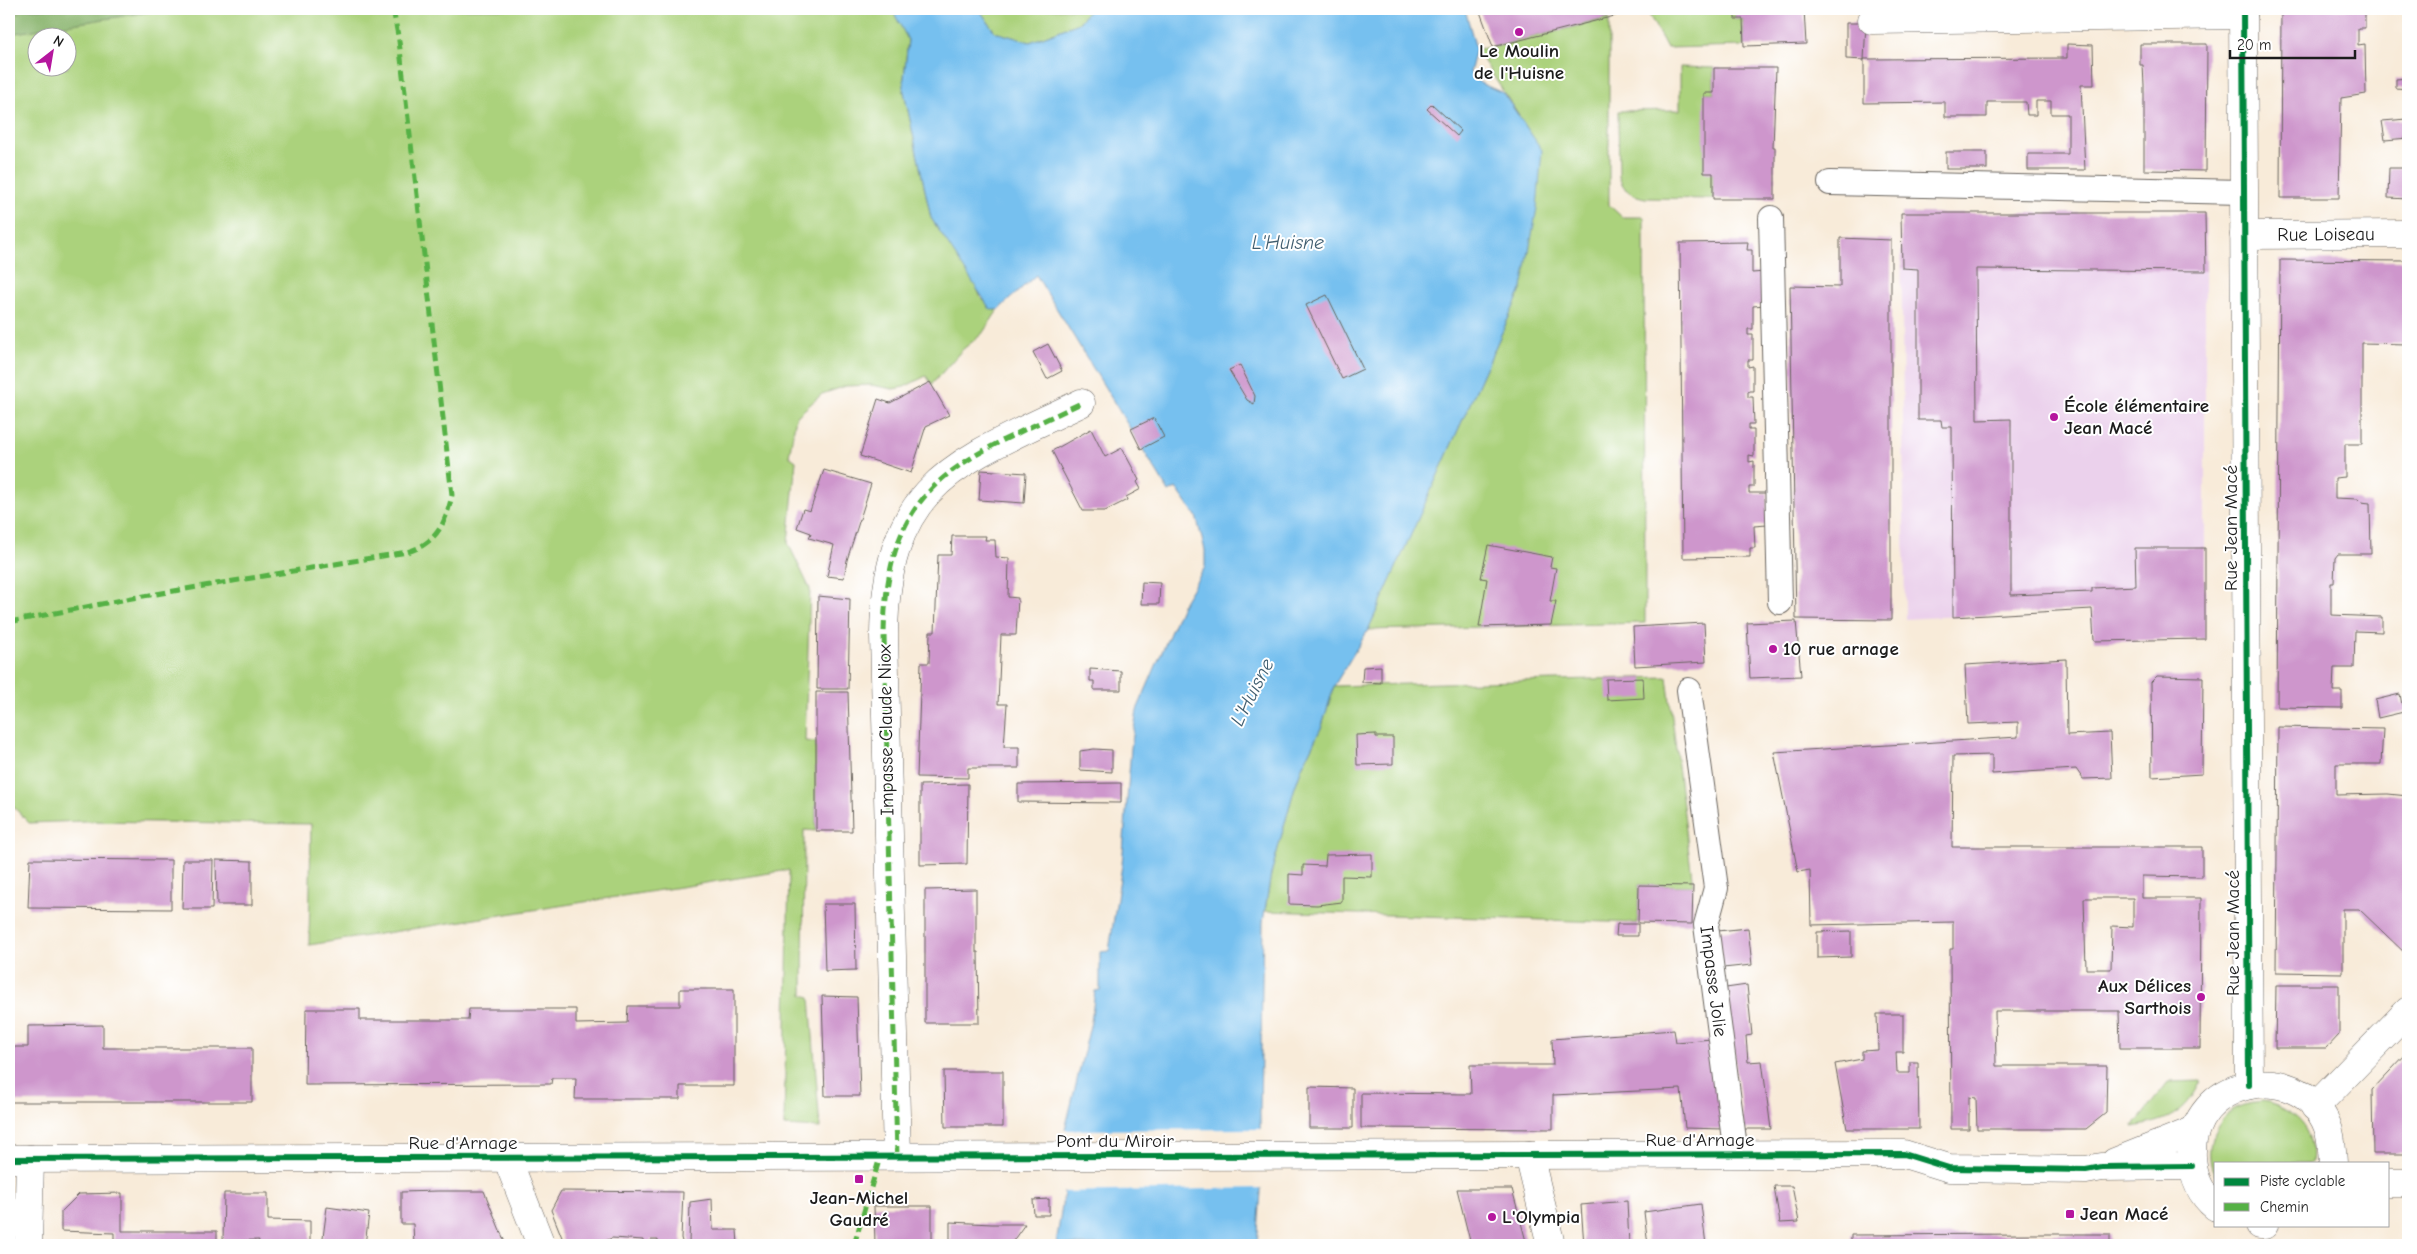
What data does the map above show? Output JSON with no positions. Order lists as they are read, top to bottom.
{
  "streets": {
    "street": [
      "Rue Loiseau",
      "Rue Jean Macé",
      "Impasse Claude Niox",
      "Rue d'Arnage",
      "Pont du Miroir"
    ],
    "lane": ["Impasse Jolie"]
  },
  "crossings": [
    ["Rue Loiseau", "Rue Jean Macé"],
    ["Impasse Claude Niox", "Rue d'Arnage"],
    ["Impasse Claude Niox", "Pont du Miroir"],
    ["Impasse Jolie", "Rue d'Arnage"],
    ["Rue d'Arnage", "Pont du Miroir"]
  ],
  "water": ["L'Huisne"],
  "places": {
    "other": [
      "Le Moulin de l'Huisne",
      "École élémentaire Jean Macé",
      "10 rue arnage",
      "Aux Délices Sarthois",
      "L'Olympia"
    ],
    "transit": ["Jean-Michel Gaudré", "Jean Macé"]
  },
  "legend": ["Piste cyclable", "Chemin"],
  "scale_bar": "20 m",
  "north": "top right"
}
